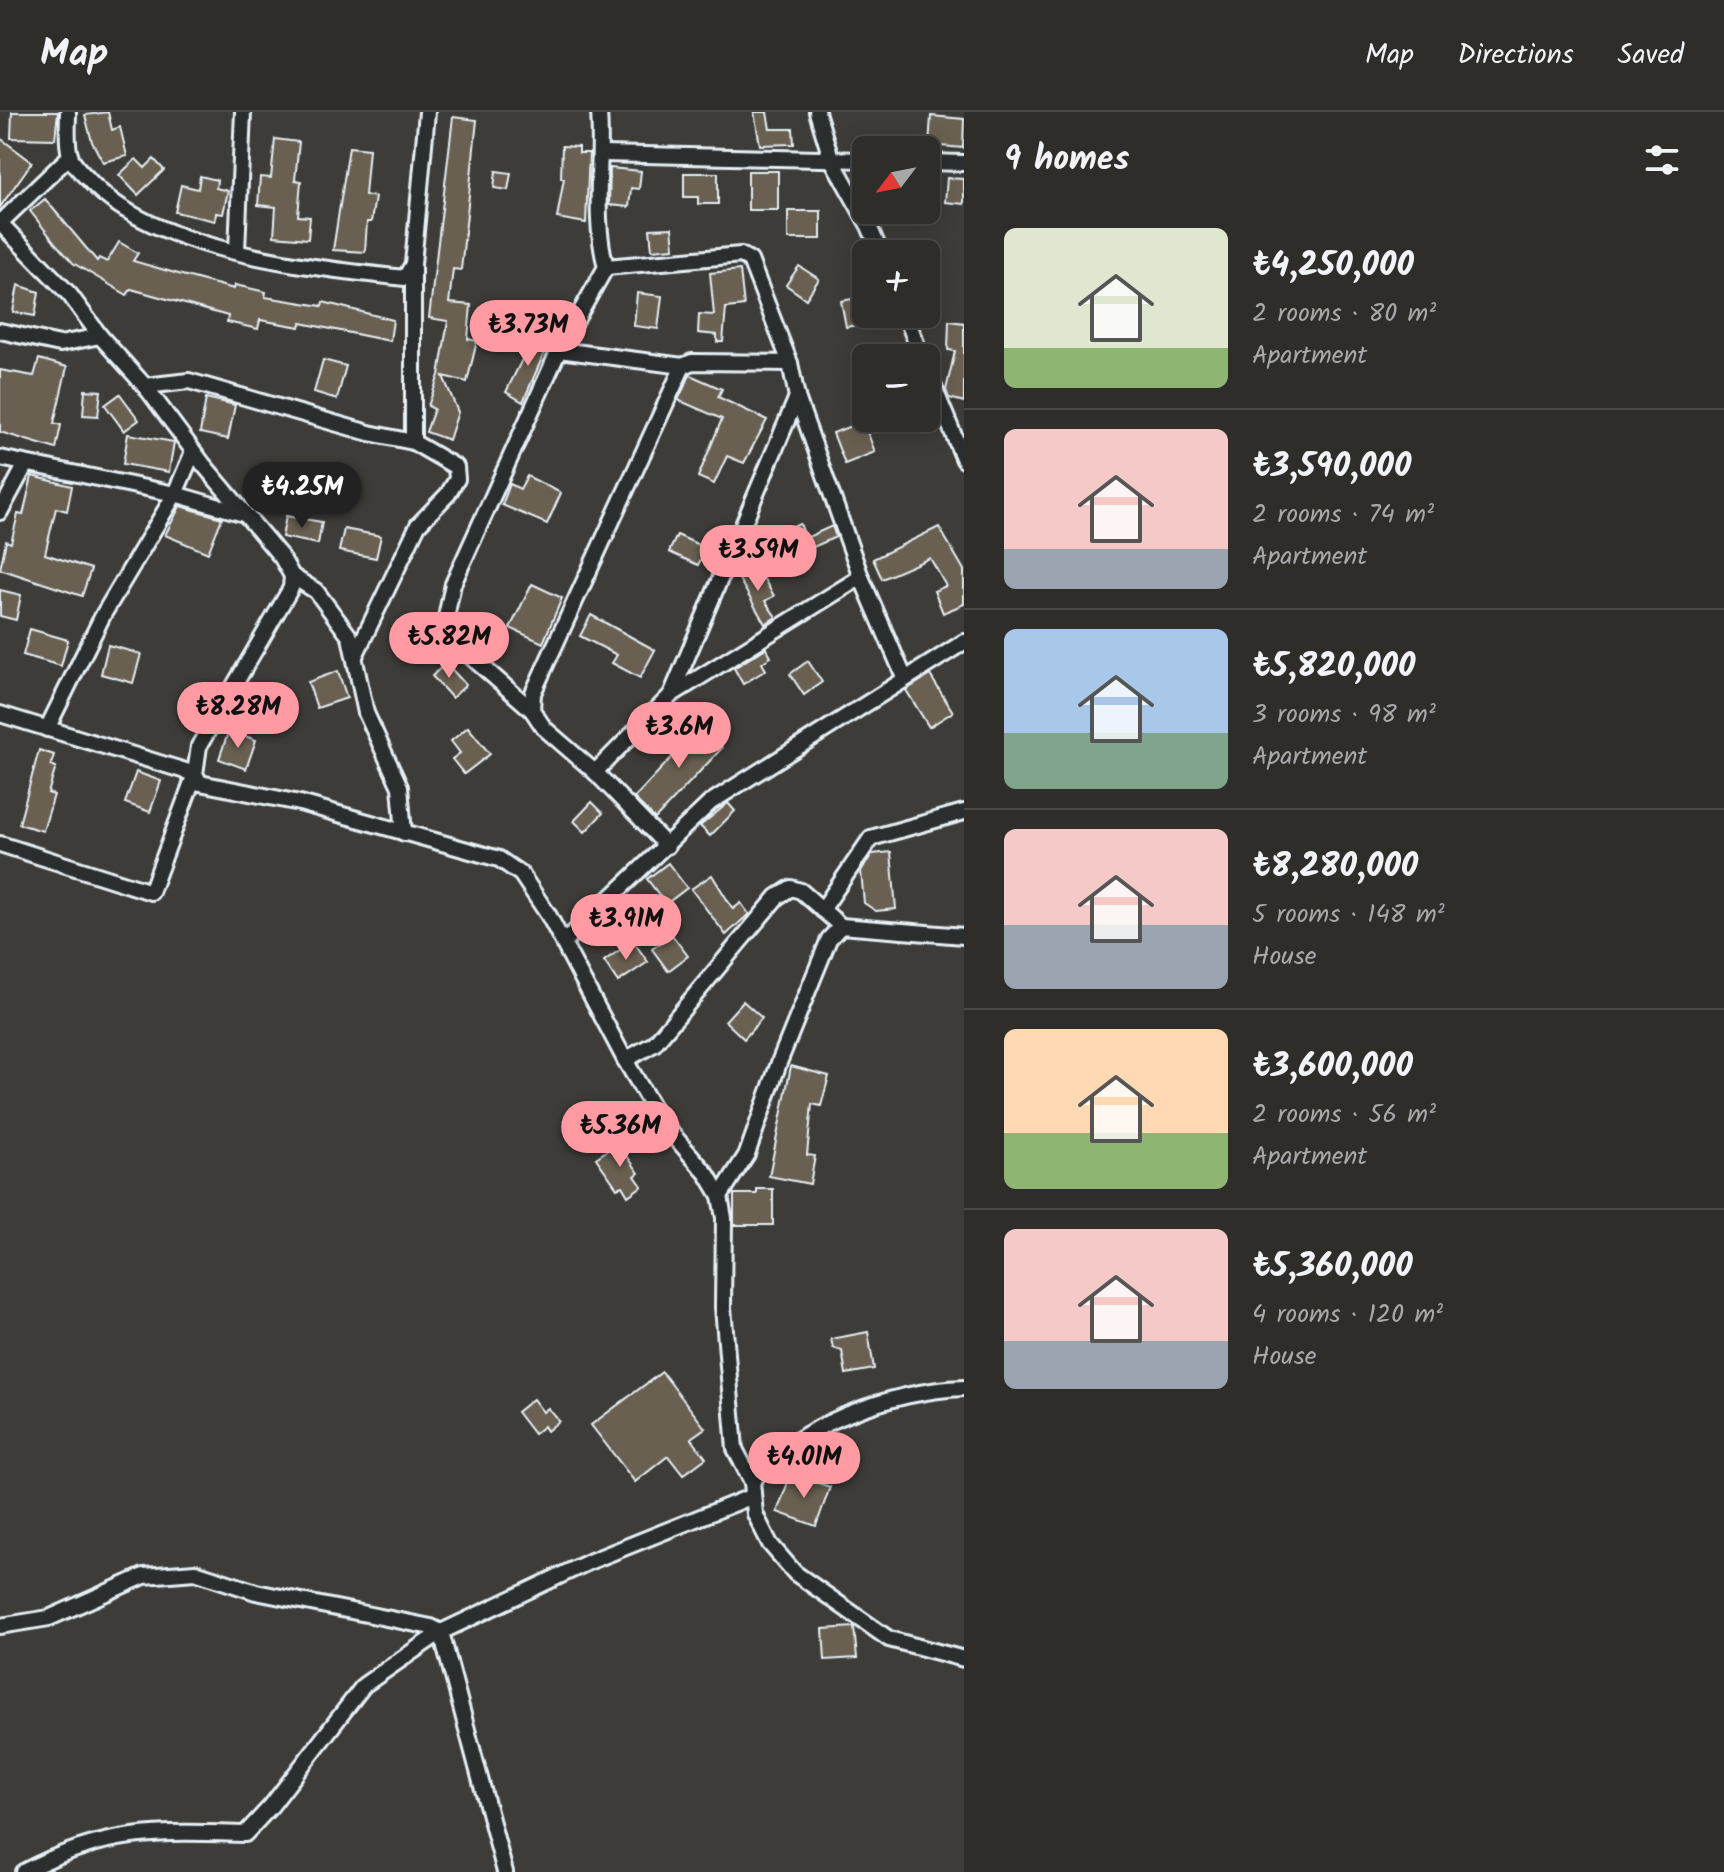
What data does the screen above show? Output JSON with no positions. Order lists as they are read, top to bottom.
{
  "north": "bottom left",
  "page": {
    "header": "Map",
    "nav": ["Map", "Directions", "Saved"],
    "heading": "9 homes",
    "map_buttons": ["+", "−"],
    "list": [
      {
        "name": "₺4,250,000",
        "note": "2 rooms · 80 m² · Apartment"
      },
      {
        "name": "₺3,590,000",
        "note": "2 rooms · 74 m² · Apartment"
      },
      {
        "name": "₺5,820,000",
        "note": "3 rooms · 98 m² · Apartment"
      },
      {
        "name": "₺8,280,000",
        "note": "5 rooms · 148 m² · House"
      },
      {
        "name": "₺3,600,000",
        "note": "2 rooms · 56 m² · Apartment"
      },
      {
        "name": "₺5,360,000",
        "note": "4 rooms · 120 m² · House"
      }
    ],
    "price": [
      "₺3.73M",
      "₺4.25M",
      "₺3.59M",
      "₺5.82M",
      "₺8.28M",
      "₺3.6M",
      "₺3.91M",
      "₺5.36M",
      "₺4.01M"
    ]
  }
}
